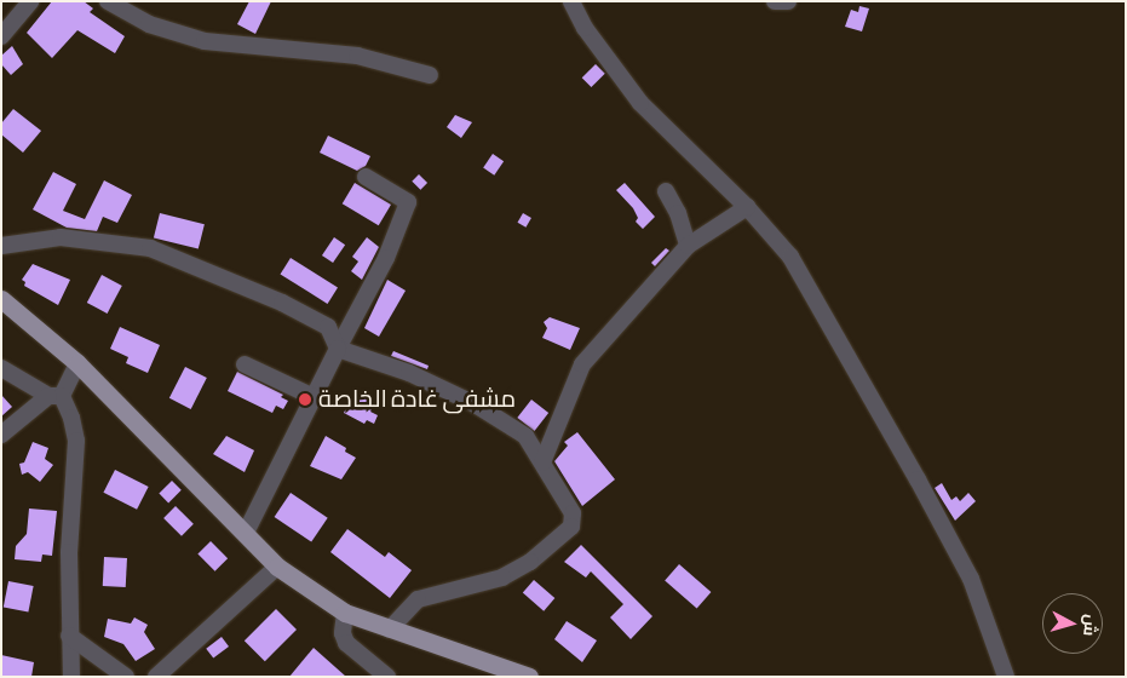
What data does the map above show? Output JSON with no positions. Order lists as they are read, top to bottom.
{
  "places": ["مشفى غادة الخاصة"],
  "north": "right"
}
